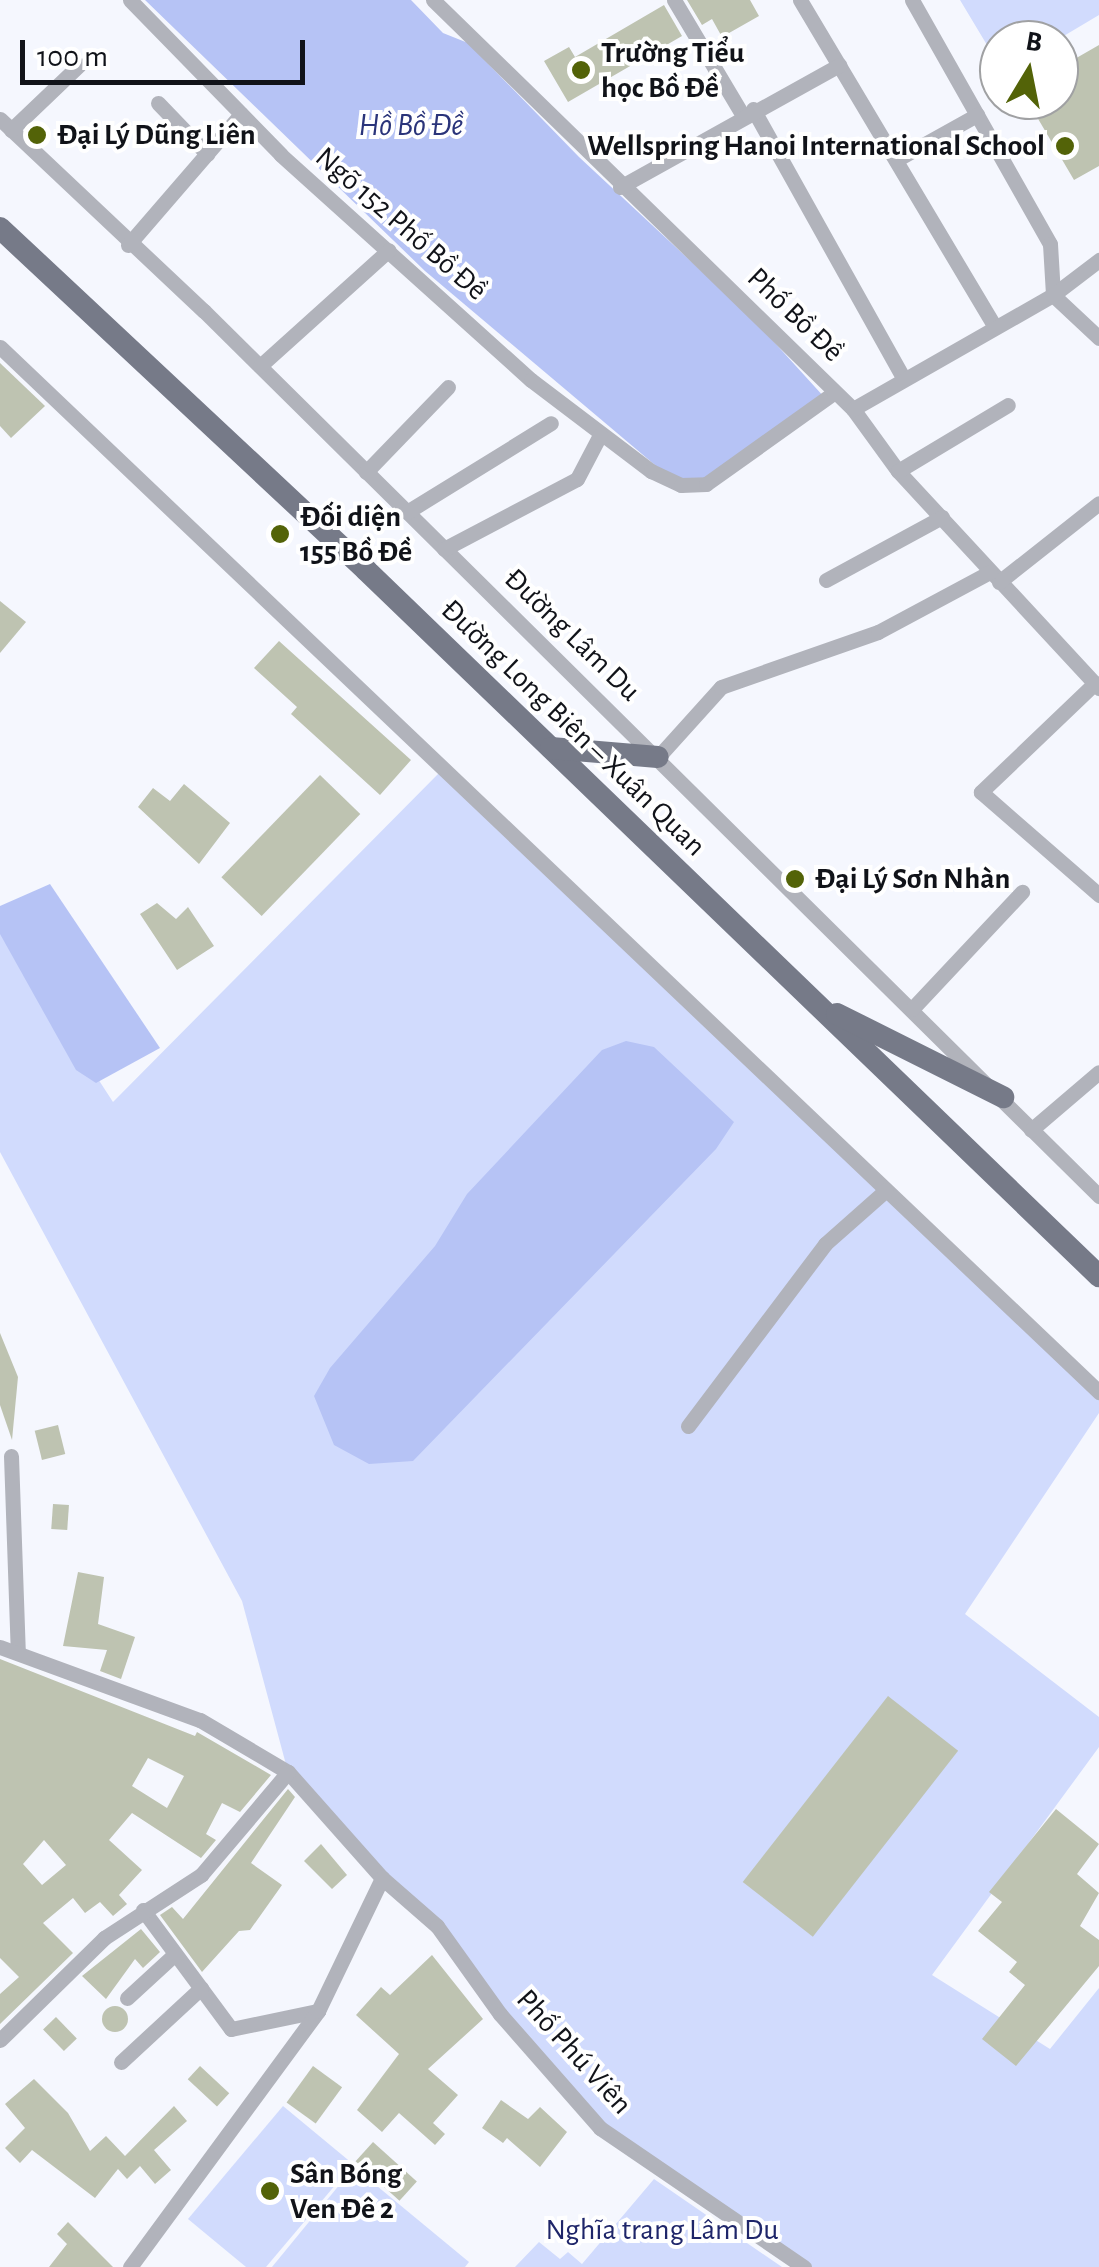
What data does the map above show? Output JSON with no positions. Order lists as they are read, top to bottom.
{
  "streets": {
    "main road": ["Đường Long Biên – Xuân Quan"],
    "street": [
      "Ngõ 152 Phố Bồ Đề",
      "Phố Bồ Đề",
      "Đường Lâm Du",
      "Phố Phú Viên"
    ]
  },
  "crossings": [
    ["Ngõ 152 Phố Bồ Đề", "Phố Bồ Đề"]
  ],
  "water": ["Hồ Bồ Đề"],
  "parks": ["Nghĩa trang Lâm Du"],
  "places": [
    "Trường Tiểu học Bồ Đề",
    "Đại Lý Dũng Liên",
    "Wellspring Hanoi International School",
    "Đối diện 155 Bồ Đề",
    "Đại Lý Sơn Nhàn",
    "Sân Bóng Ven Đê 2"
  ],
  "scale_bar": "100 m",
  "north": "top"
}
